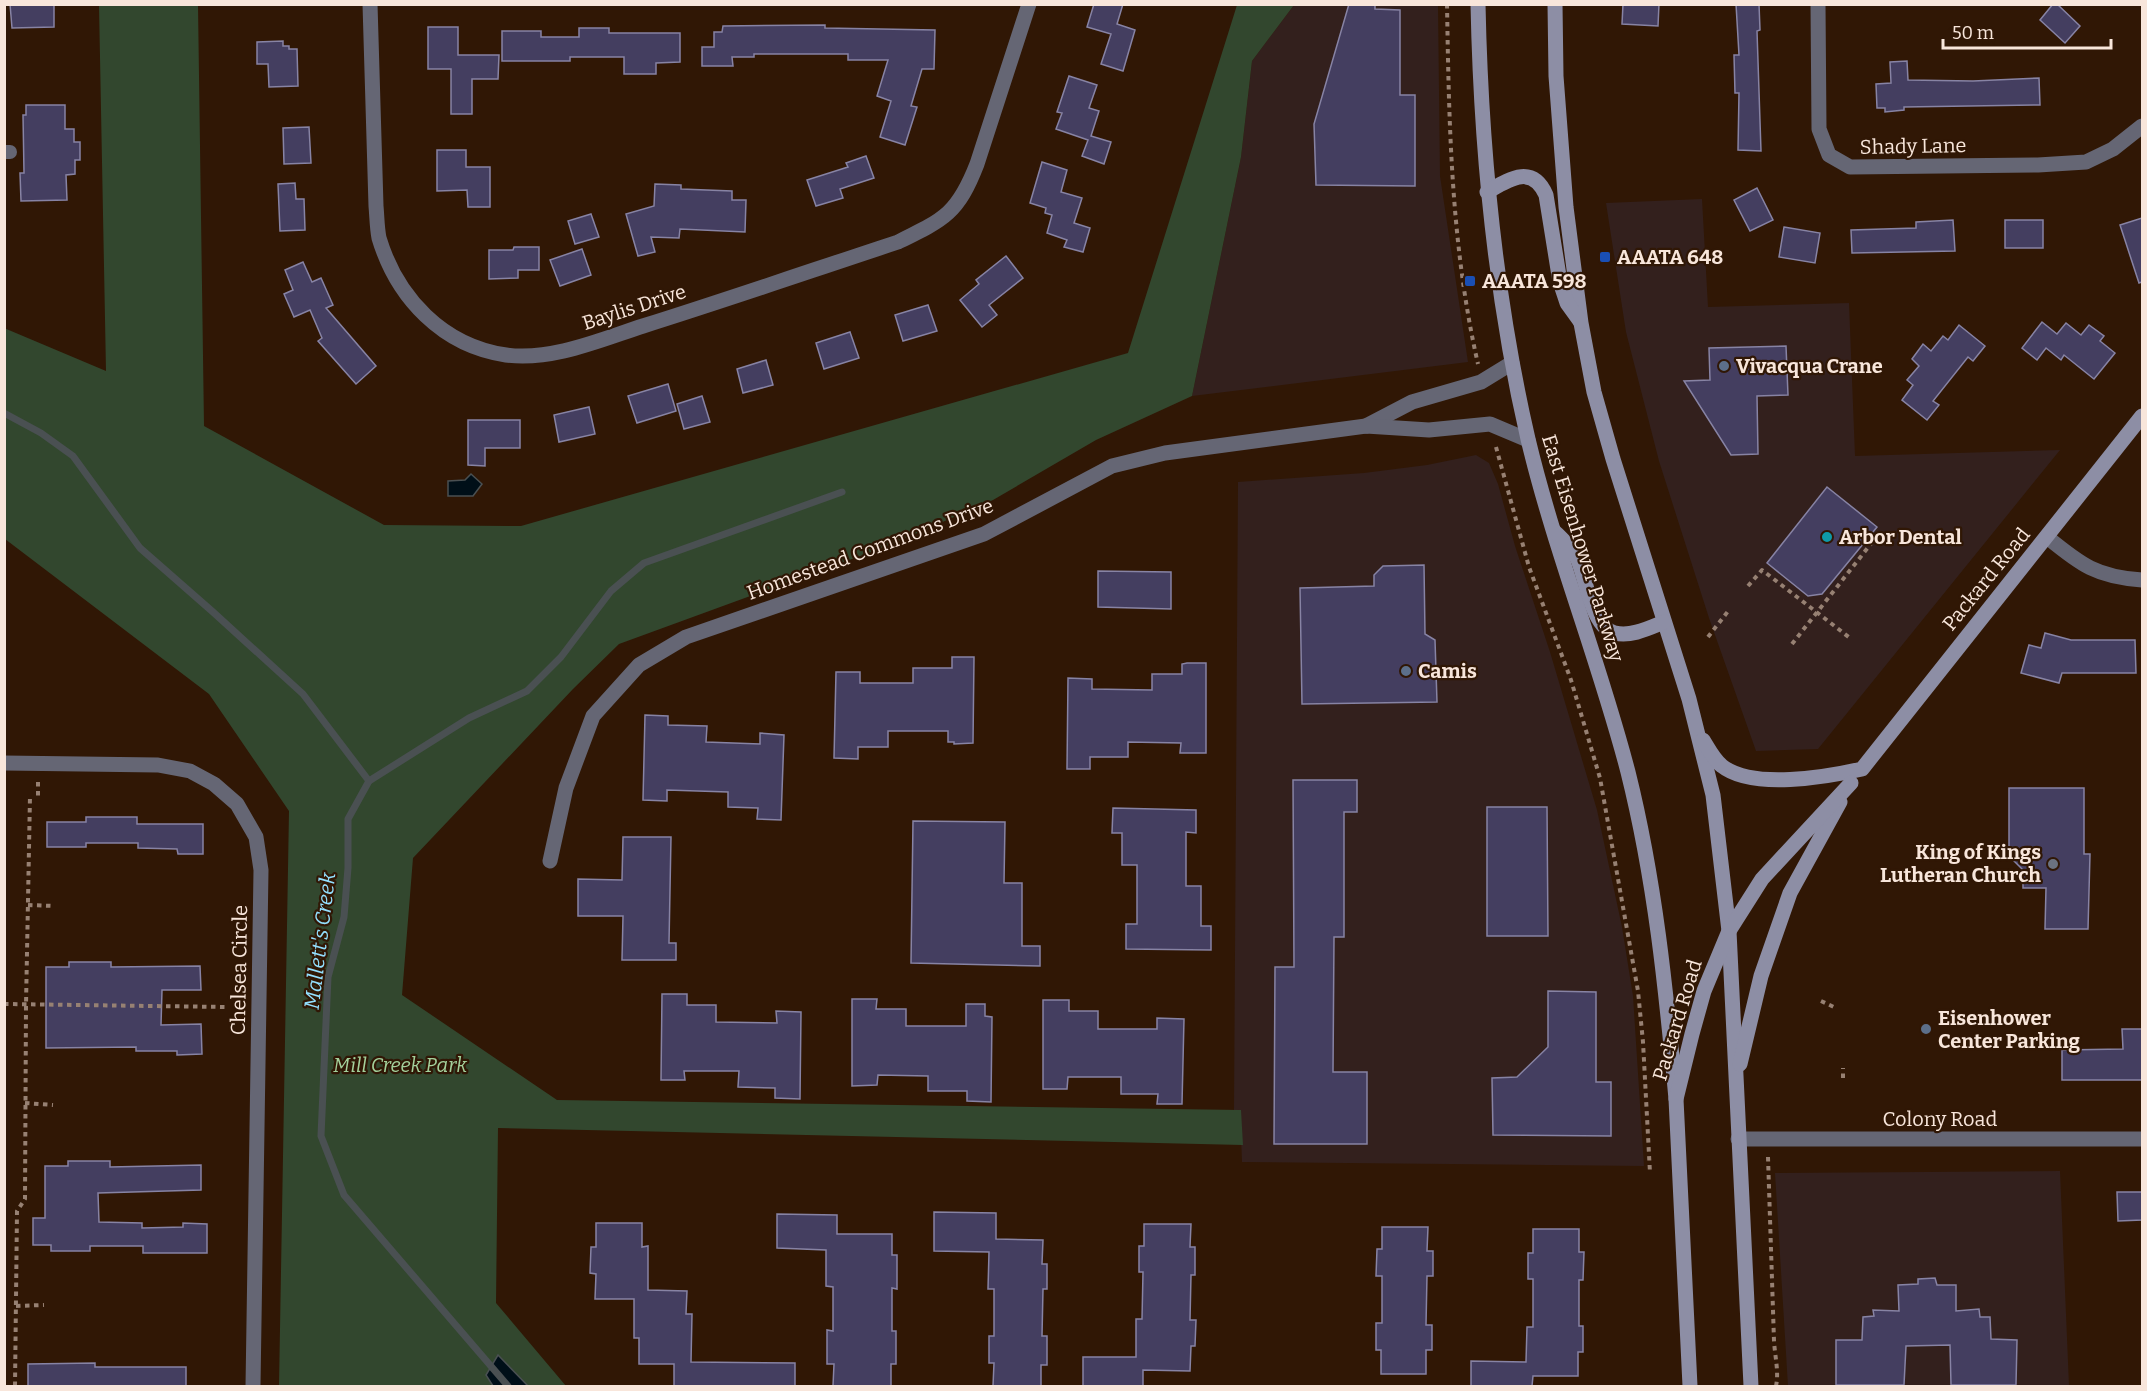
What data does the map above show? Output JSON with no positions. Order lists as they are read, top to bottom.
{
  "streets": {
    "main road": ["East Eisenhower Parkway", "Packard Road"],
    "street": [
      "Shady Lane",
      "Baylis Drive",
      "Homestead Commons Drive",
      "Chelsea Circle",
      "Colony Road"
    ]
  },
  "crossings": [
    ["East Eisenhower Parkway", "Homestead Commons Drive"],
    ["East Eisenhower Parkway", "Packard Road"]
  ],
  "water": ["Mallett's Creek"],
  "parks": ["Mill Creek Park"],
  "places": {
    "transit": ["AAATA 648", "AAATA 598"],
    "other": [
      "Vivacqua Crane",
      "Arbor Dental",
      "Camis",
      "King of Kings Lutheran Church",
      "Eisenhower Center Parking"
    ]
  },
  "scale_bar": "50 m"
}
